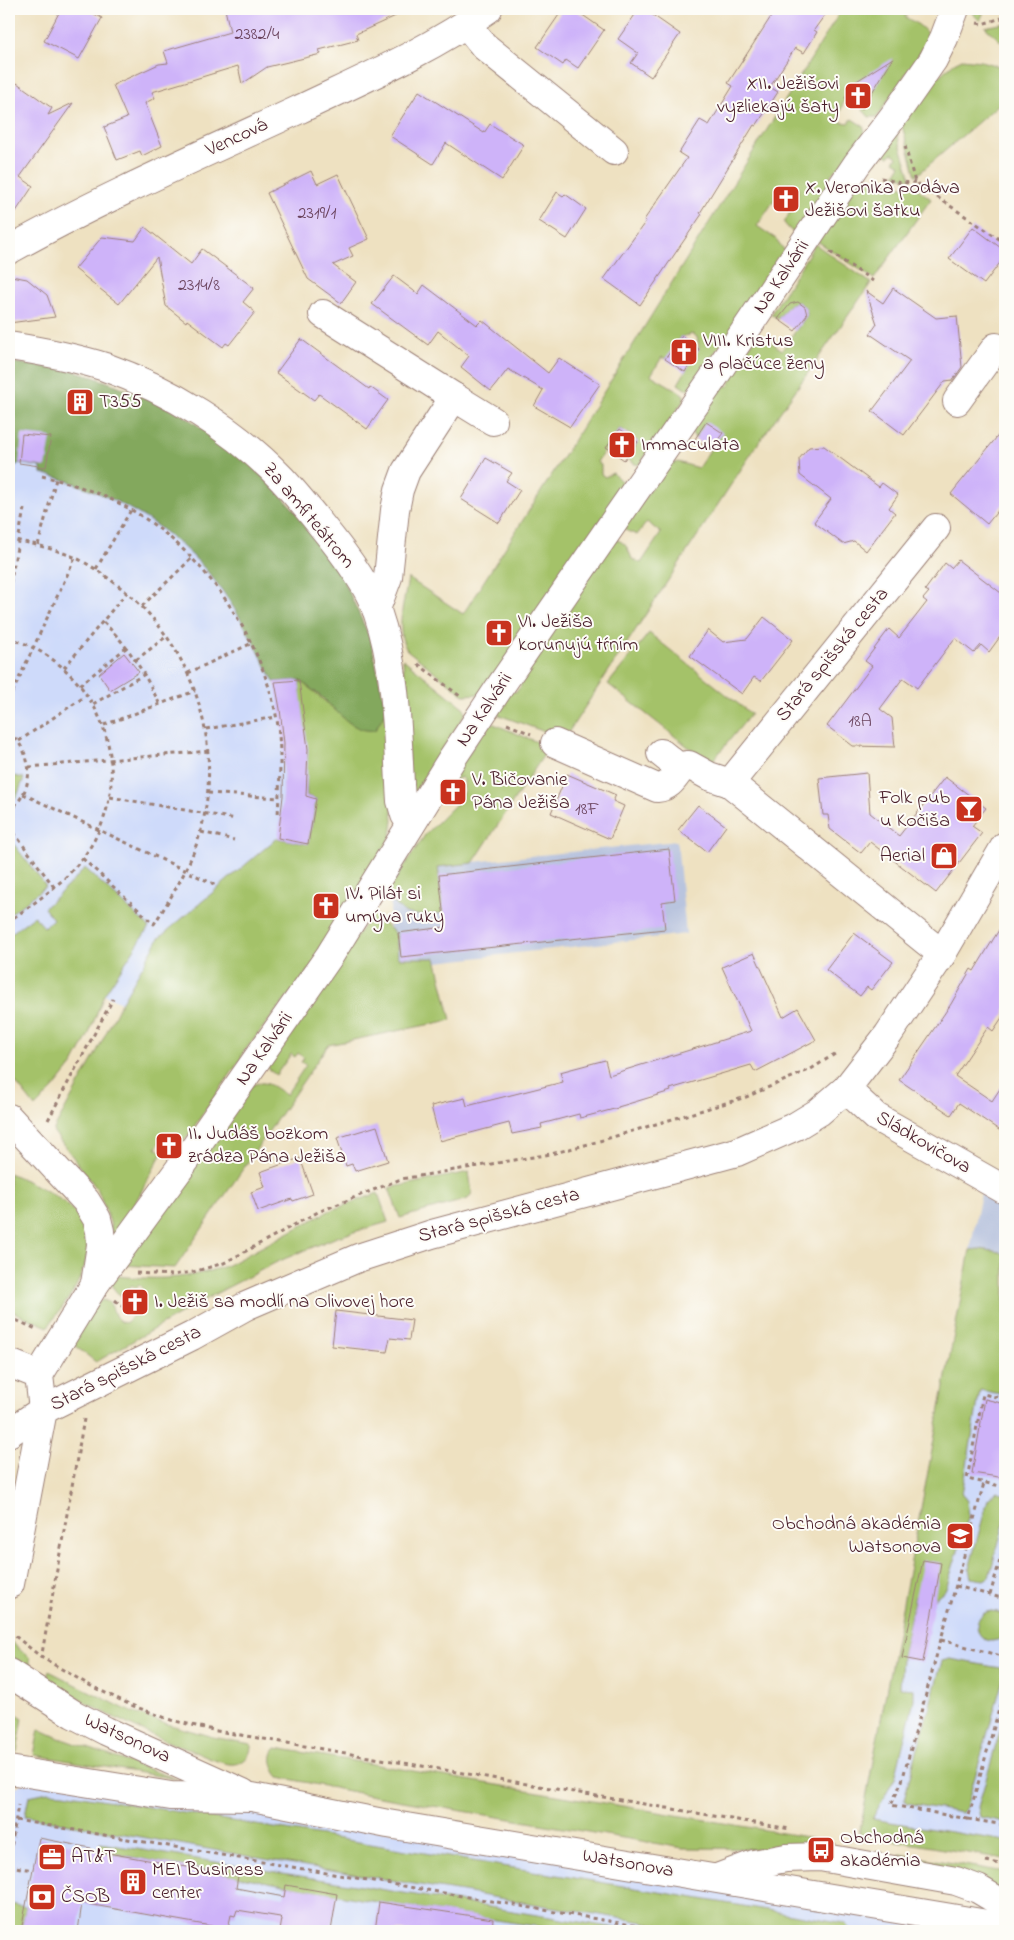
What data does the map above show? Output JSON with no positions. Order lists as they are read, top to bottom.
{
  "streets": {
    "street": [
      "Vencová",
      "Na Kalvárii",
      "Za amfiteátrom",
      "Stará spišská cesta",
      "Sládkovičova",
      "Watsonova"
    ]
  },
  "crossings": [
    ["Na Kalvárii", "Za amfiteátrom"],
    ["Stará spišská cesta", "Sládkovičova"]
  ],
  "places": {
    "church": [
      "XII. Ježišovi vyzliekajú šaty",
      "X. Veronika podáva Ježišovi šatku",
      "VIII. Kristus a plačúce ženy",
      "Immaculata",
      "VI. Ježiša korunujú tŕním",
      "V. Bičovanie Pána Ježiša",
      "IV. Pilát si umýva ruky",
      "II. Judáš bozkom zrádza Pána Ježiša",
      "I. Ježiš sa modlí na Olivovej hore"
    ],
    "building": ["T355", "MEI Business center"],
    "bar": ["Folk pub u Kočiša"],
    "shop": ["Aerial"],
    "school or university": ["Obchodná akadémia Watsonova"],
    "bus stop": ["Obchodná akadémia"],
    "office": ["AT&T"],
    "bank": ["ČSOB"]
  },
  "house_numbers": [
    "2382/4",
    "2319/1",
    "2314/8",
    "18A",
    "18F"
  ]
}
